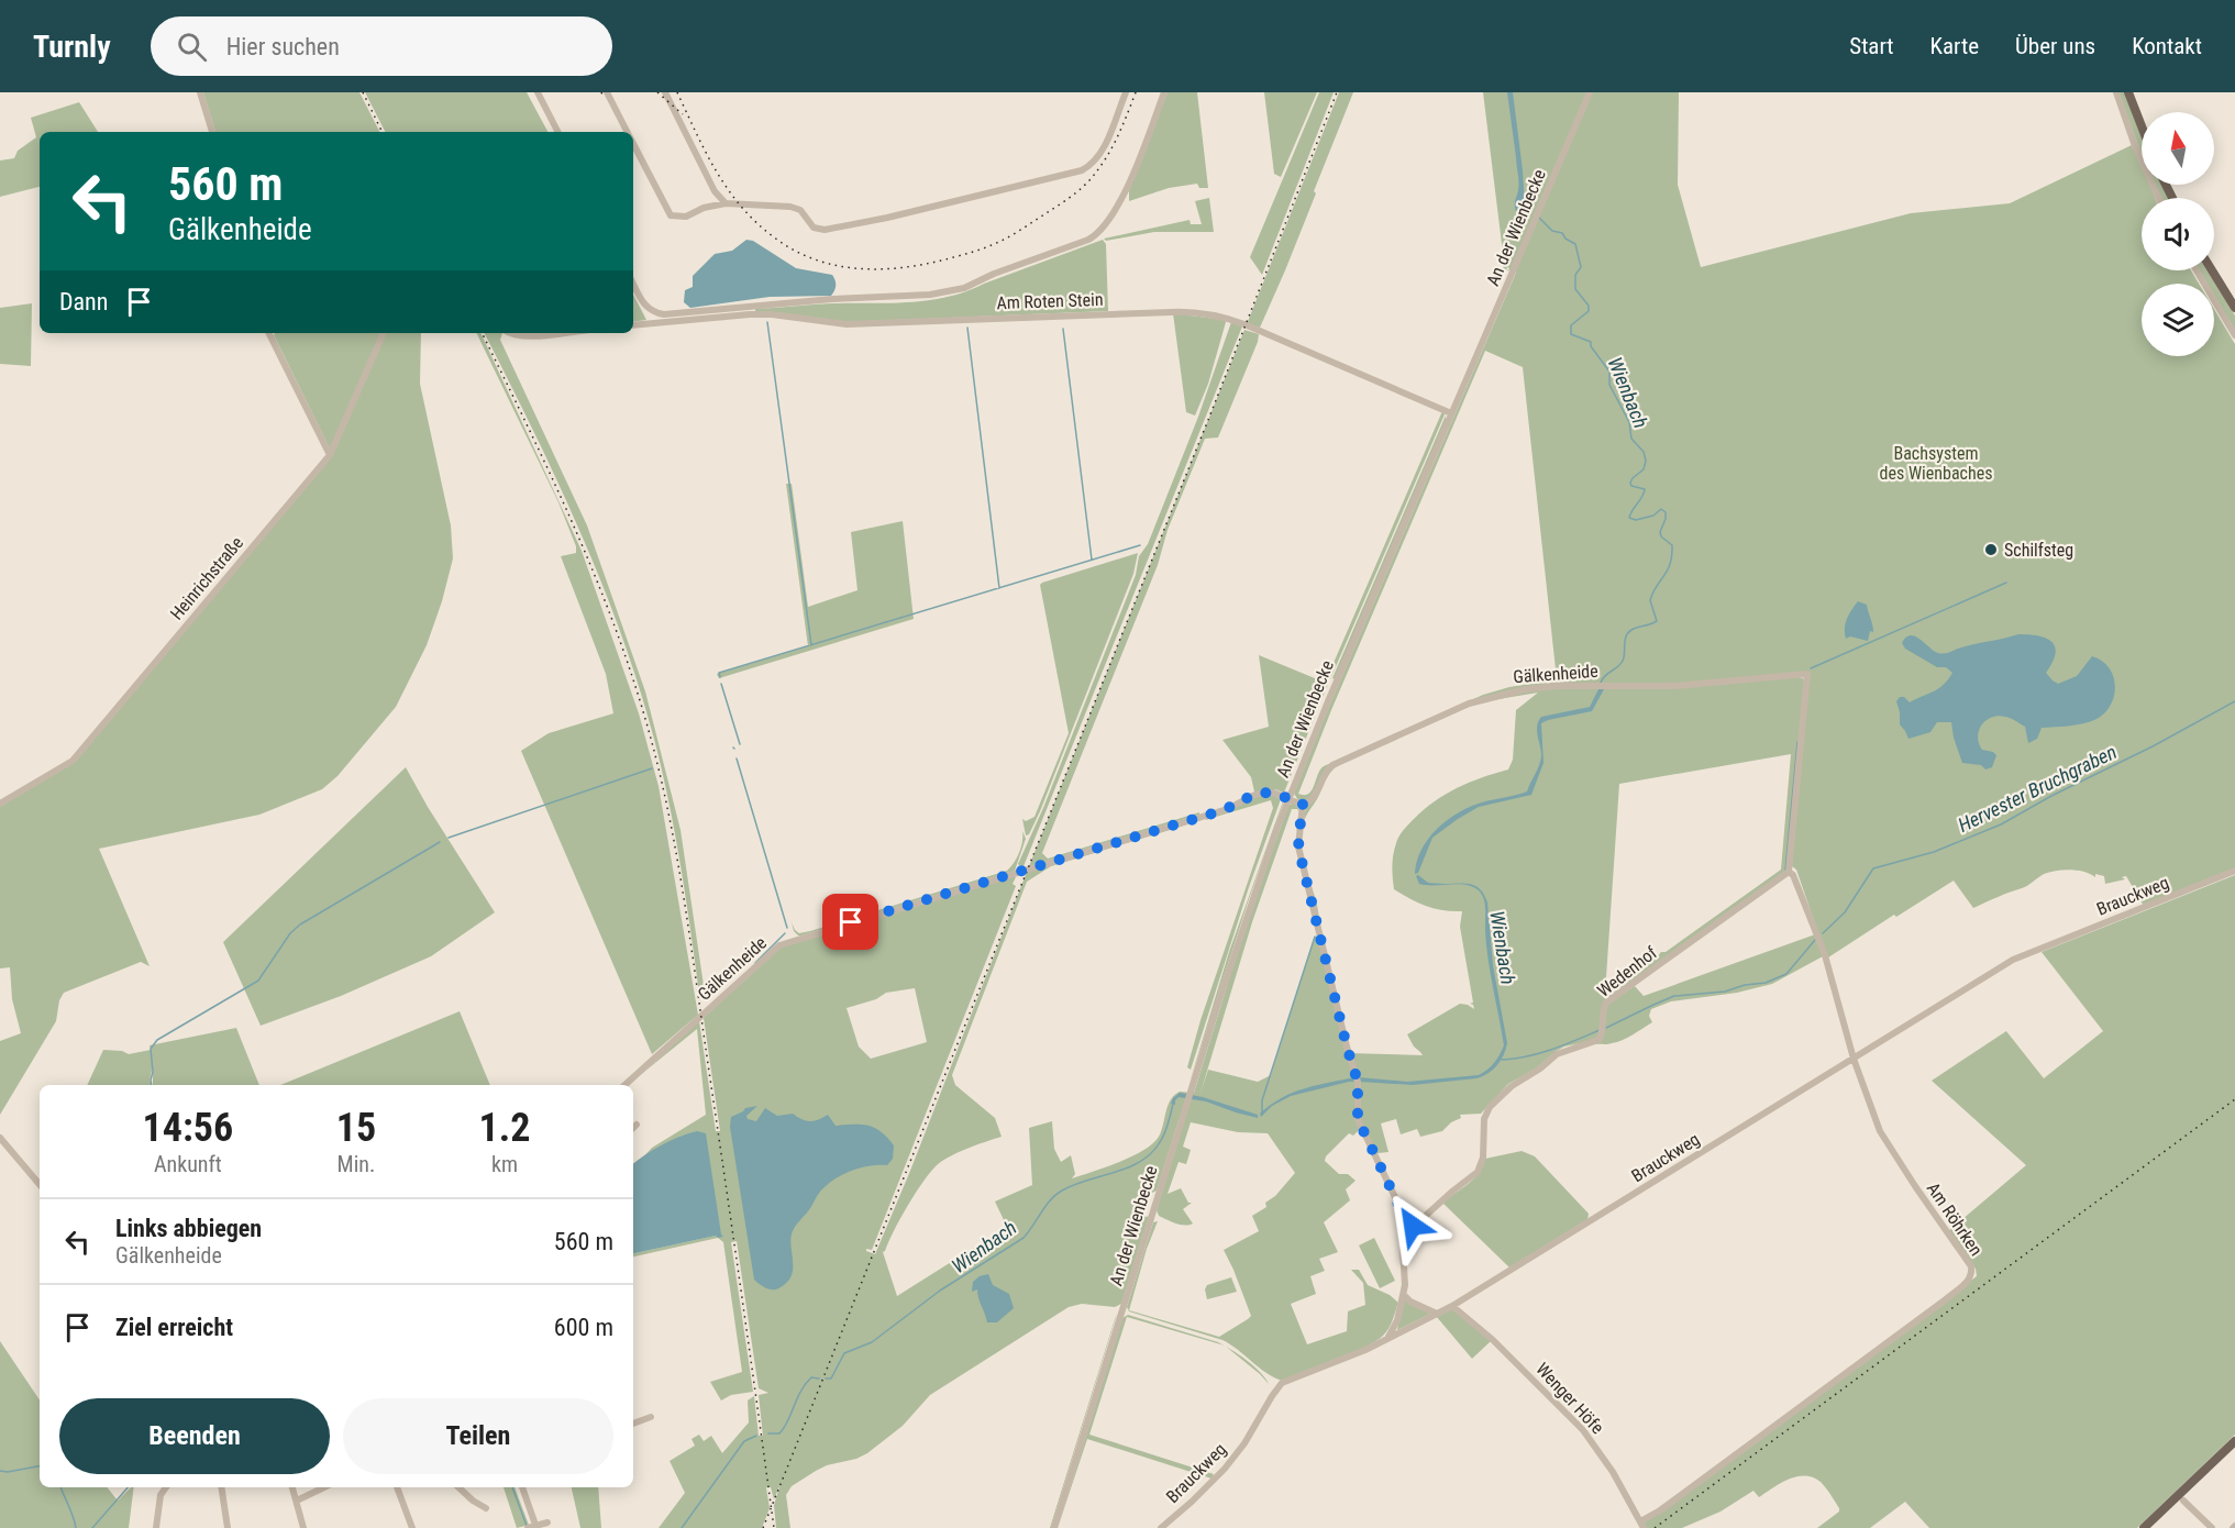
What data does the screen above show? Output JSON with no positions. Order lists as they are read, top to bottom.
{
  "streets": {
    "street": [
      "An der Wienbecke",
      "Am Roten Stein",
      "Heinrichstraße",
      "Gälkenheide",
      "Brauckweg",
      "Wedenhof",
      "Am Röhrken",
      "Wenger Höfe"
    ]
  },
  "crossings": [
    ["An der Wienbecke", "Am Roten Stein"],
    ["An der Wienbecke", "Gälkenheide"],
    ["Gälkenheide", "Wedenhof"],
    ["Gälkenheide", "Am Röhrken"],
    ["Brauckweg", "Am Röhrken"],
    ["Brauckweg", "Wenger Höfe"],
    ["Wedenhof", "Am Röhrken"],
    ["Am Röhrken", "Wenger Höfe"]
  ],
  "water": ["Wienbach", "Hervester Bruchgraben"],
  "parks": ["Bachsystem des Wienbaches"],
  "places": ["Schilfsteg"],
  "north": "top",
  "page": {
    "header": "Turnly",
    "search": "Hier suchen",
    "nav": [
      "Start",
      "Karte",
      "Über uns",
      "Kontakt"
    ],
    "turn": ["560 m", "Gälkenheide"],
    "then": "Dann",
    "eta": [
      "14:56",
      "Ankunft",
      "15",
      "Min.",
      "1.2",
      "km"
    ],
    "list": [
      {
        "name": "Links abbiegen",
        "note": "Gälkenheide",
        "value": "560 m"
      },
      {
        "name": "Ziel erreicht",
        "value": "600 m"
      }
    ],
    "buttons": ["Beenden", "Teilen"]
  }
}
